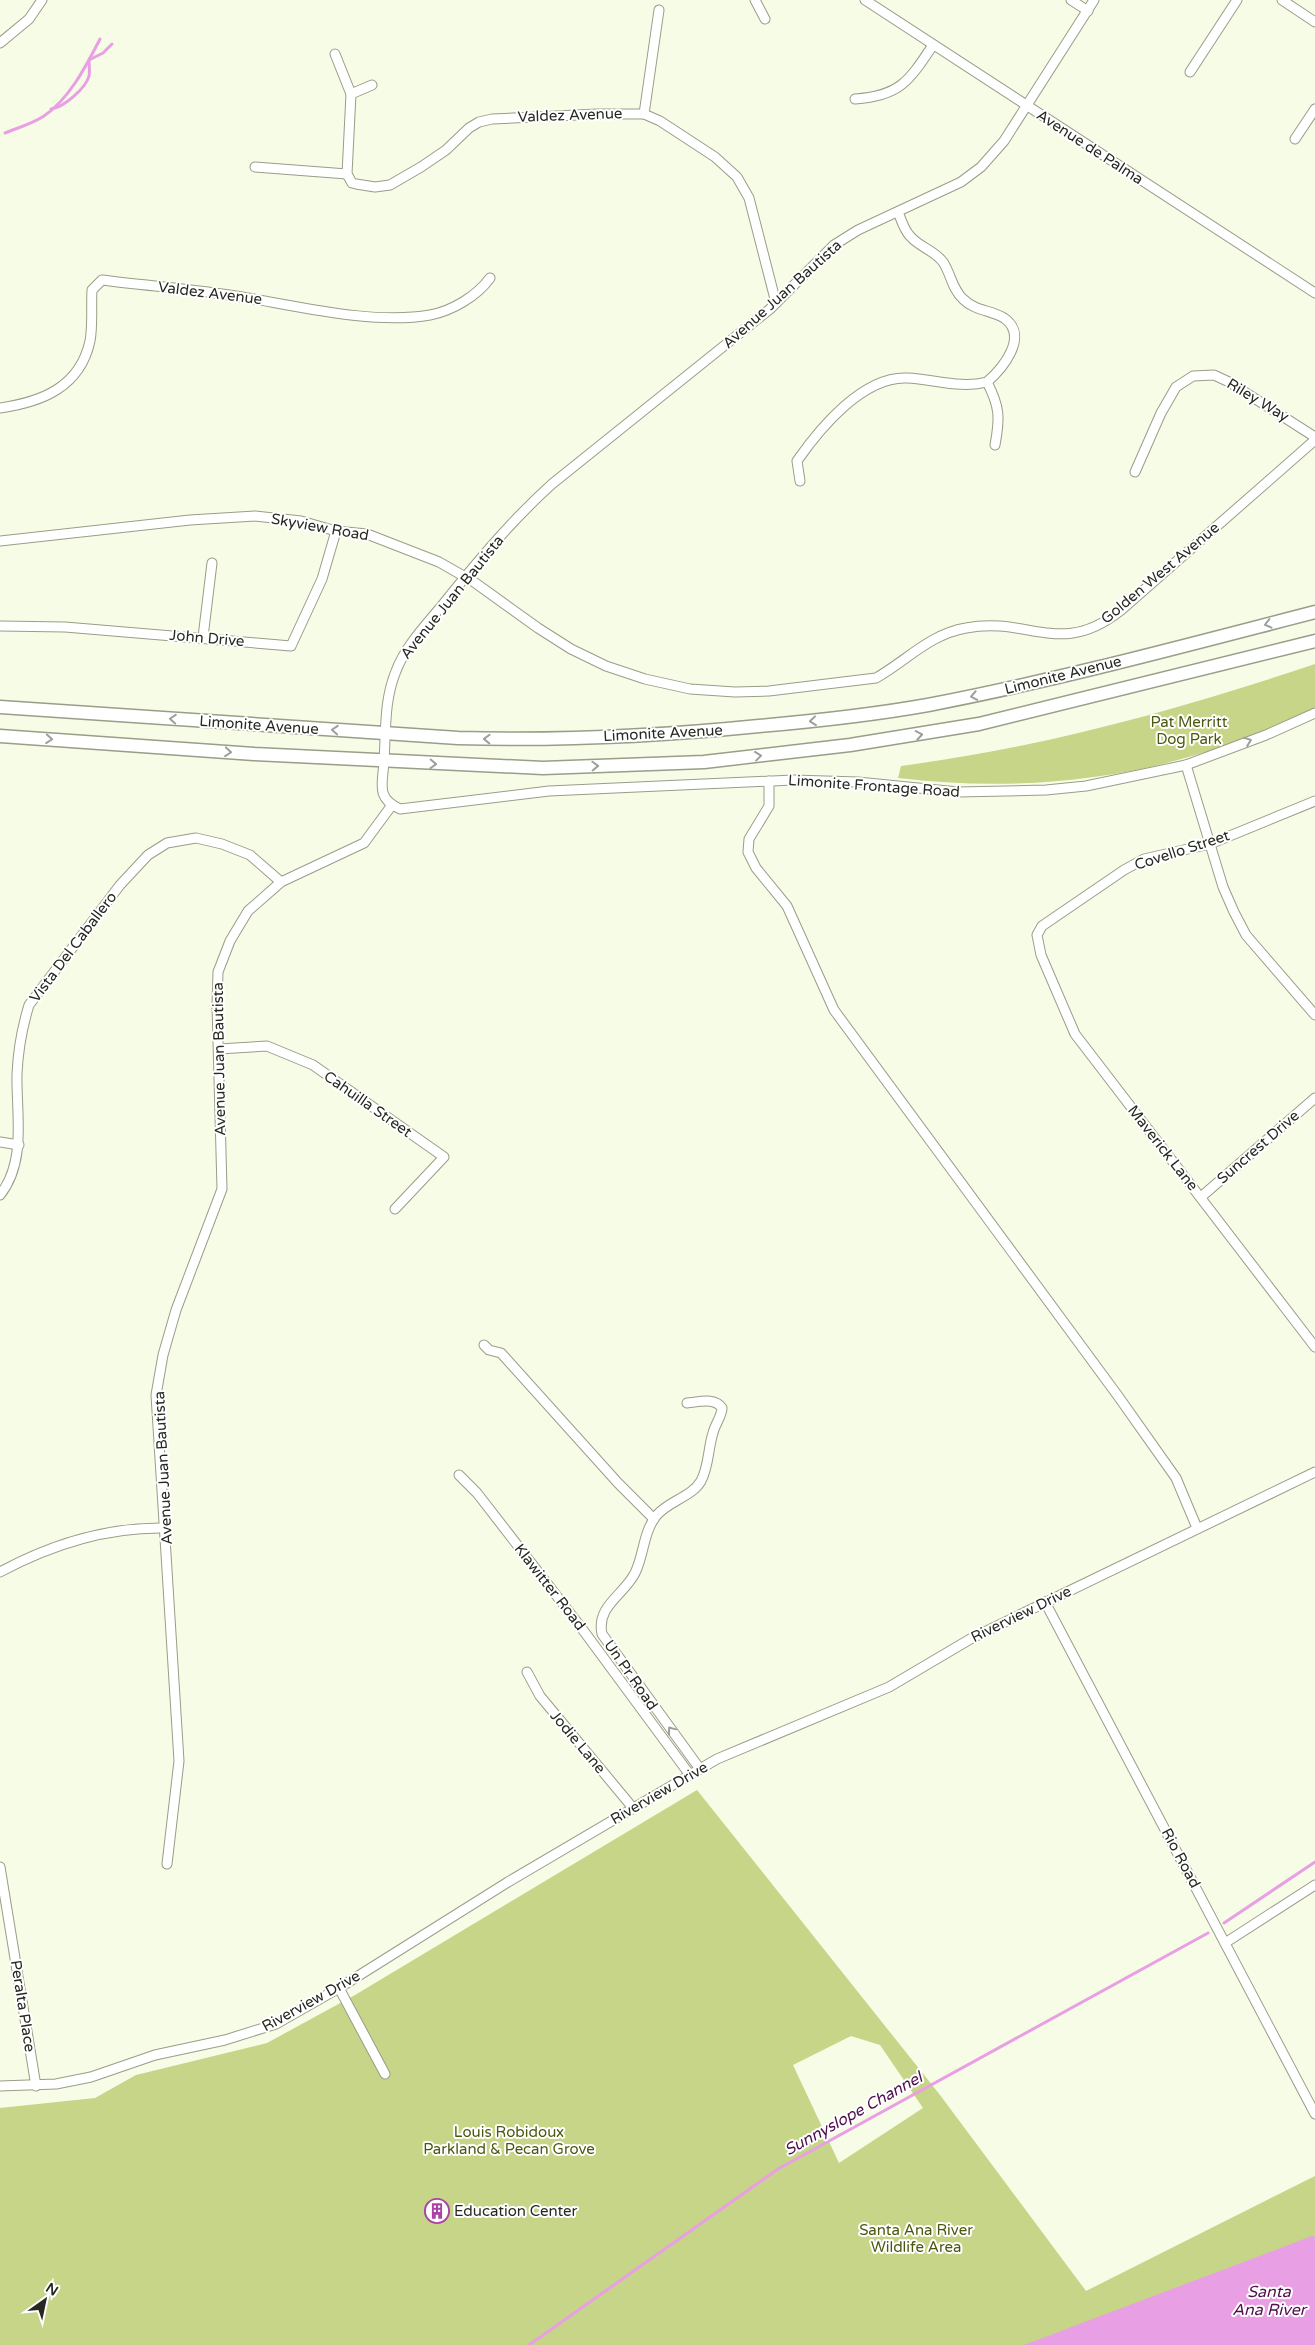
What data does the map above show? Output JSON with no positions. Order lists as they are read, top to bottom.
{
  "streets": {
    "main road": ["Limonite Avenue"],
    "street": [
      "Valdez Avenue",
      "Avenue de Palma",
      "Avenue Juan Bautista",
      "Riley Way",
      "Skyview Road",
      "Golden West Avenue",
      "John Drive",
      "Limonite Frontage Road",
      "Covello Street",
      "Vista Del Caballero",
      "Cahuilla Street",
      "Suncrest Drive",
      "Maverick Lane",
      "Klawitter Road",
      "Riverview Drive",
      "Un Pr Road",
      "Jodie Lane",
      "Rio Road",
      "Peralta Place"
    ]
  },
  "crossings": [
    ["Avenue de Palma", "Avenue Juan Bautista"],
    ["Avenue Juan Bautista", "Skyview Road"],
    ["Avenue Juan Bautista", "Limonite Avenue"],
    ["Avenue Juan Bautista", "Limonite Frontage Road"],
    ["Avenue Juan Bautista", "Vista Del Caballero"],
    ["Avenue Juan Bautista", "Cahuilla Street"],
    ["Riley Way", "Golden West Avenue"],
    ["Skyview Road", "Golden West Avenue"],
    ["Skyview Road", "John Drive"],
    ["Covello Street", "Maverick Lane"],
    ["Suncrest Drive", "Maverick Lane"],
    ["Klawitter Road", "Riverview Drive"],
    ["Riverview Drive", "Un Pr Road"],
    ["Riverview Drive", "Jodie Lane"],
    ["Riverview Drive", "Rio Road"],
    ["Riverview Drive", "Peralta Place"]
  ],
  "one_way": ["Un Pr Road"],
  "water": ["Sunnyslope Channel", "Santa Ana River"],
  "parks": ["Pat Merritt Dog Park", "Louis Robidoux Parkland & Pecan Grove", "Santa Ana River Wildlife Area"],
  "places": {
    "building": ["Education Center"]
  },
  "north": "top right"
}
